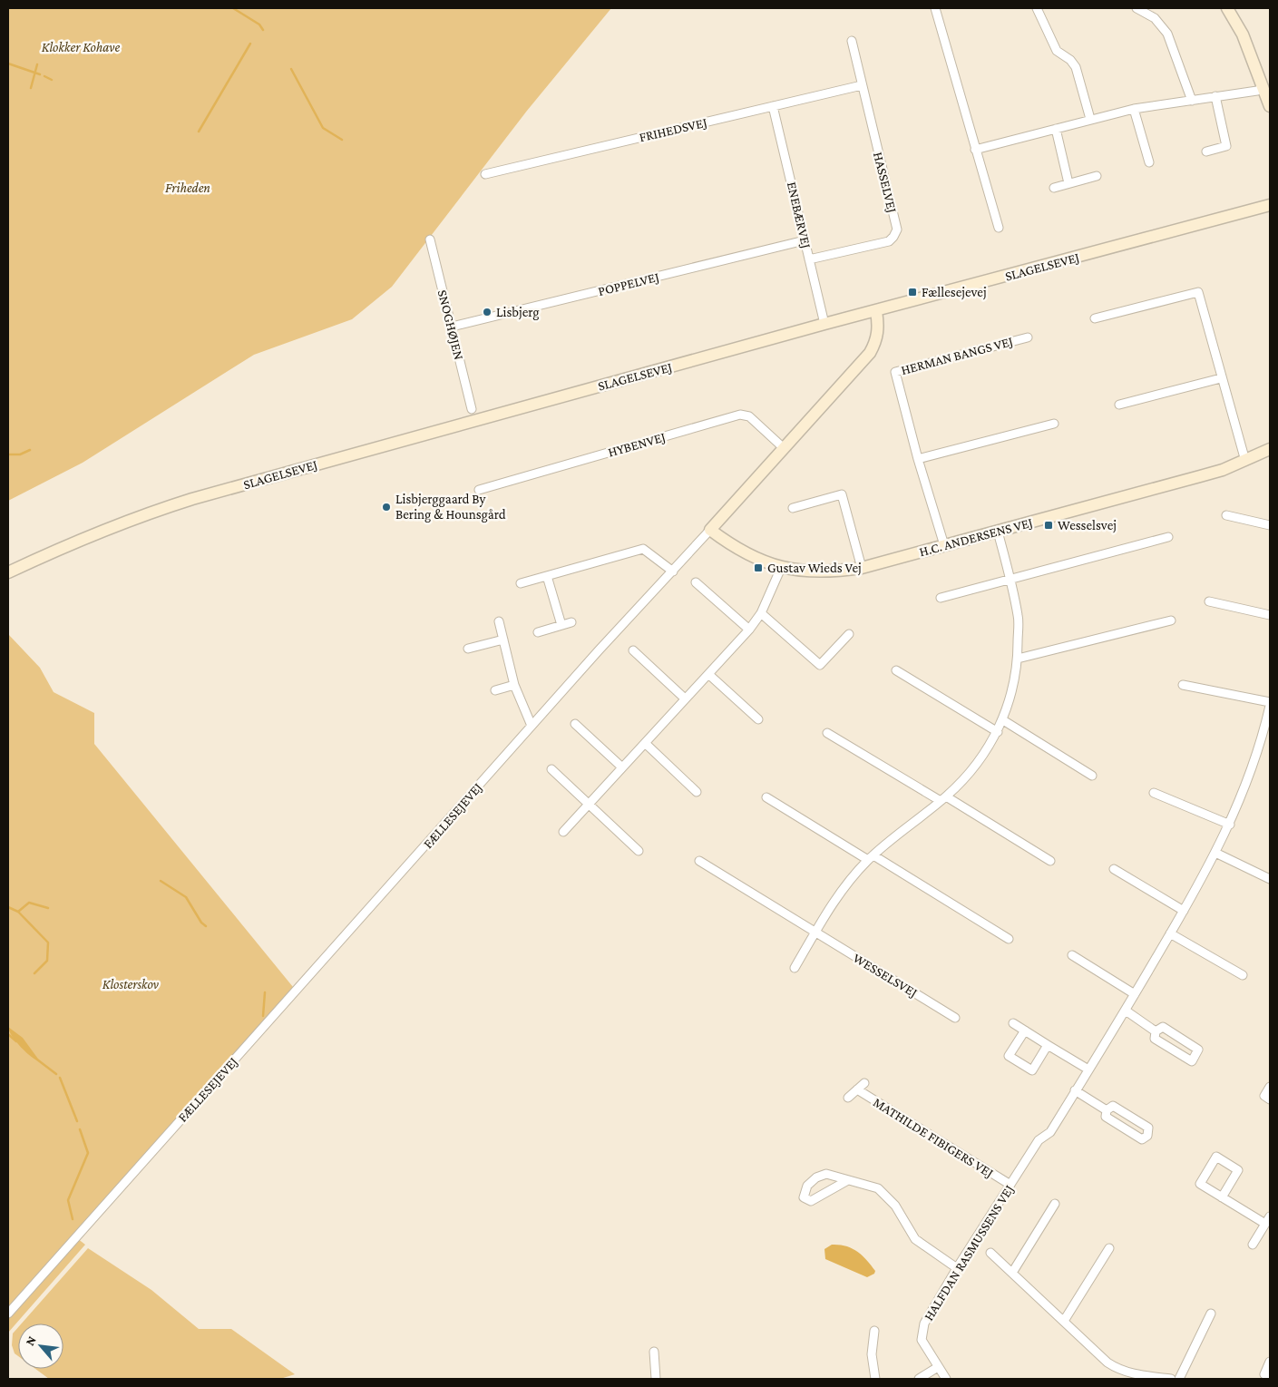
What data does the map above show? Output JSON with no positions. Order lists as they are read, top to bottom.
{
  "streets": {
    "street": [
      "FRIHEDSVEJ",
      "HASSELVEJ",
      "ENEBÆRVEJ",
      "SLAGELSEVEJ",
      "POPPELVEJ",
      "SNOGHØJEN",
      "HERMAN BANGS VEJ",
      "HYBENVEJ",
      "H.C. ANDERSENS VEJ",
      "FÆLLESEJEVEJ",
      "WESSELSVEJ",
      "MATHILDE FIBIGERS VEJ",
      "HALFDAN RASMUSSENS VEJ"
    ]
  },
  "crossings": [
    ["FRIHEDSVEJ", "HASSELVEJ"],
    ["FRIHEDSVEJ", "ENEBÆRVEJ"],
    ["HASSELVEJ", "ENEBÆRVEJ"],
    ["ENEBÆRVEJ", "SLAGELSEVEJ"],
    ["ENEBÆRVEJ", "POPPELVEJ"],
    ["SLAGELSEVEJ", "FÆLLESEJEVEJ"],
    ["POPPELVEJ", "SNOGHØJEN"],
    ["HERMAN BANGS VEJ", "H.C. ANDERSENS VEJ"],
    ["HYBENVEJ", "FÆLLESEJEVEJ"],
    ["H.C. ANDERSENS VEJ", "FÆLLESEJEVEJ"],
    ["MATHILDE FIBIGERS VEJ", "HALFDAN RASMUSSENS VEJ"]
  ],
  "parks": ["Klokker Kohave", "Friheden", "Klosterskov"],
  "places": {
    "transit": ["Fællesejevej", "Wesselsvej", "Gustav Wieds Vej"],
    "other": ["Lisbjerg", "Lisbjerggaard By Bering & Hounsgård"]
  },
  "north": "top left"
}
